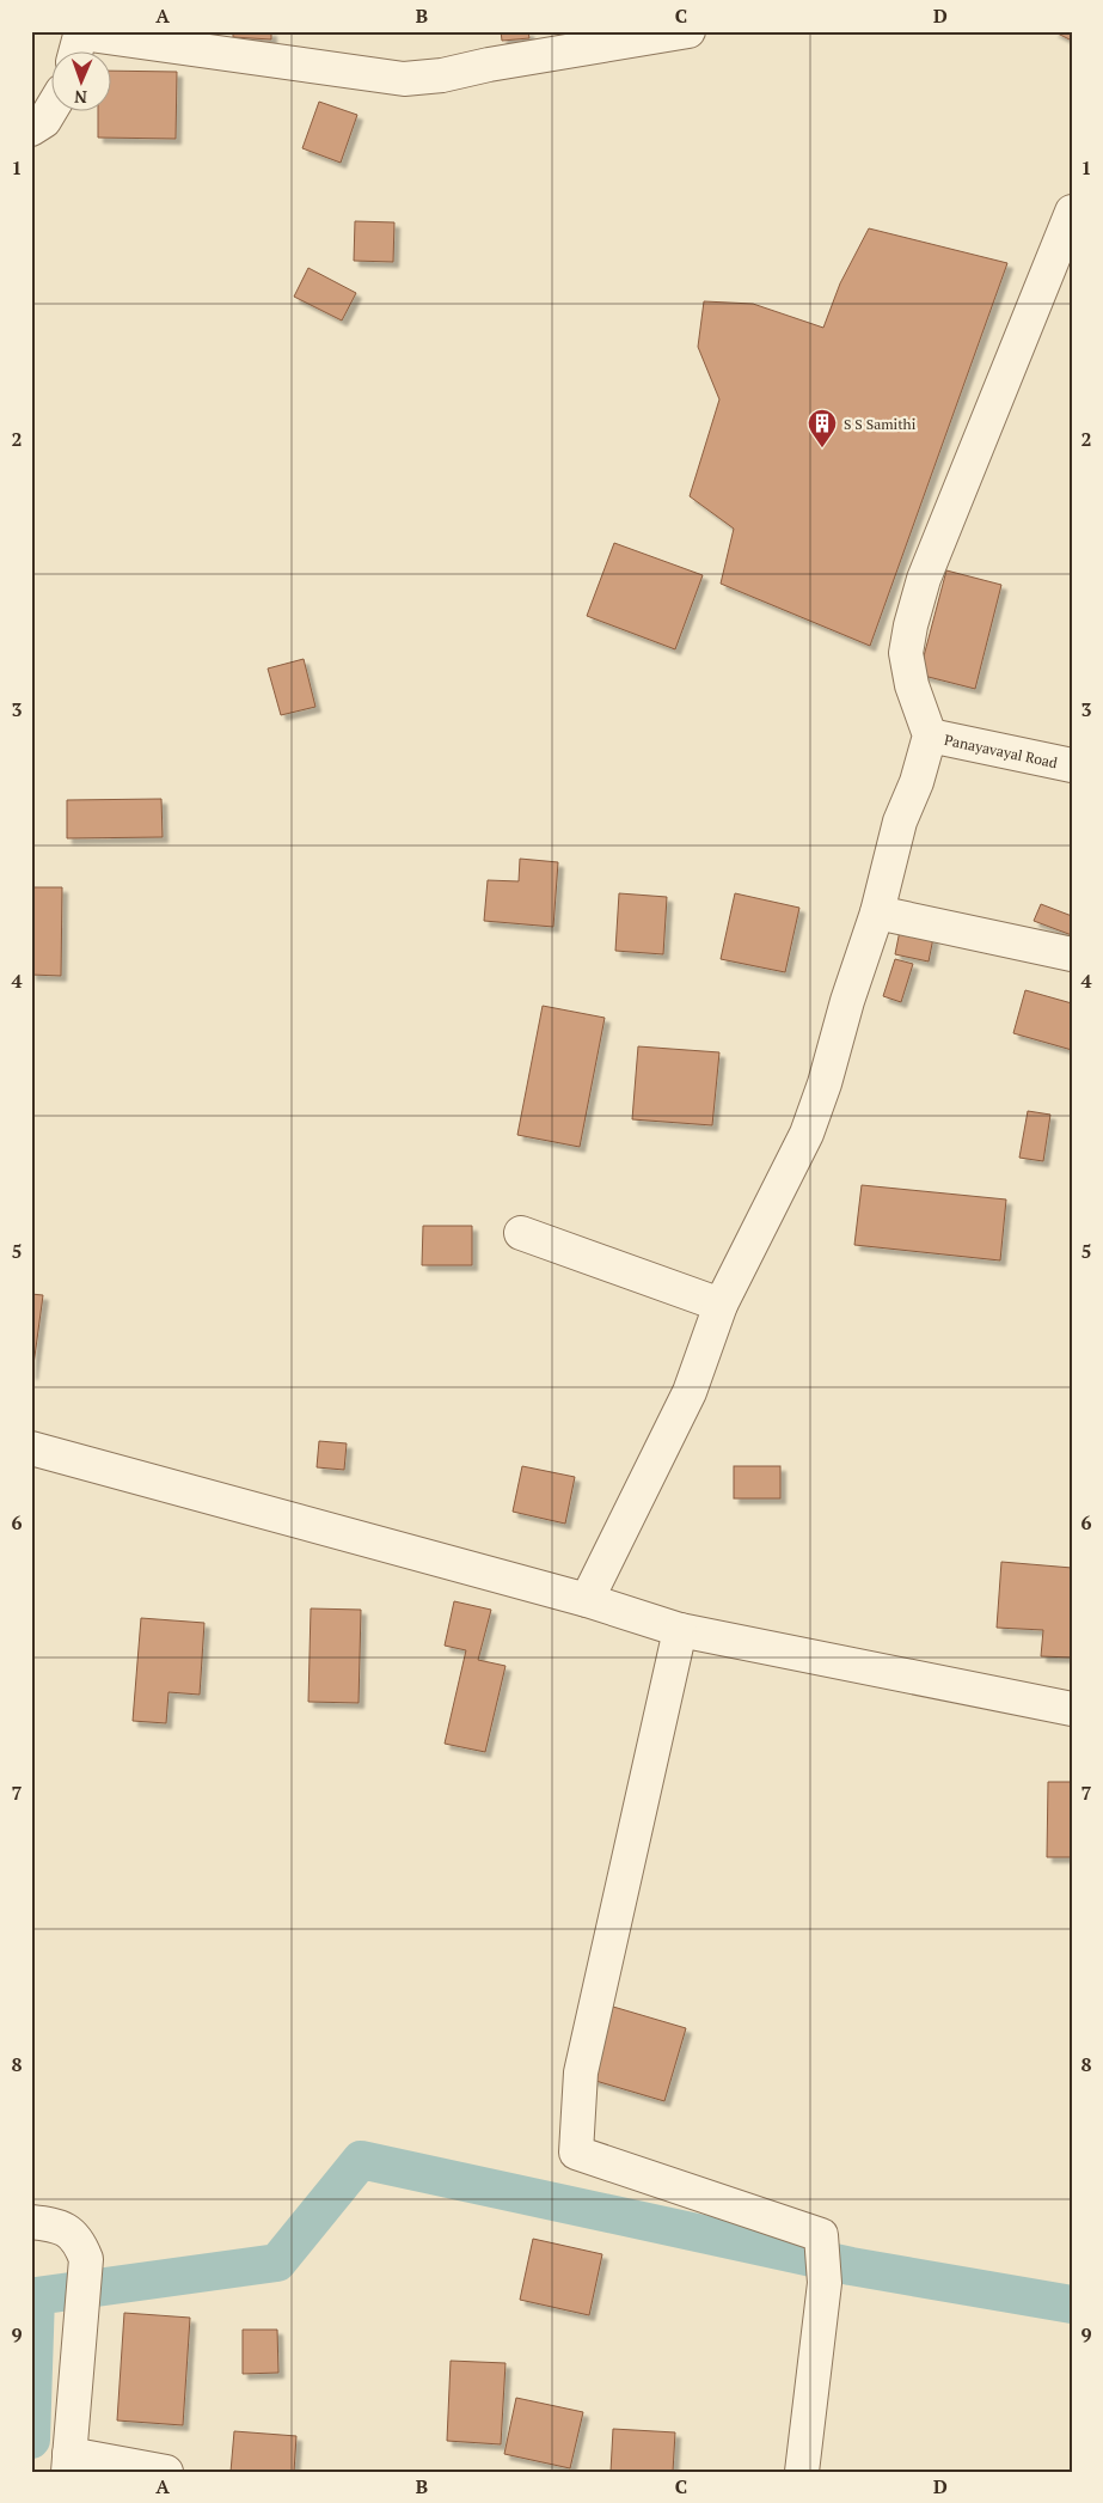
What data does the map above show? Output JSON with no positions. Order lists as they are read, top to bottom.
{
  "streets": {
    "street": ["Panayavayal Road"]
  },
  "places": {
    "building": ["S S Samithi"]
  },
  "north": "bottom",
  "grid": {
    "columns": [
      "A",
      "B",
      "C",
      "D"
    ],
    "rows": [
      "1",
      "2",
      "3",
      "4",
      "5",
      "6",
      "7",
      "8",
      "9"
    ]
  }
}
